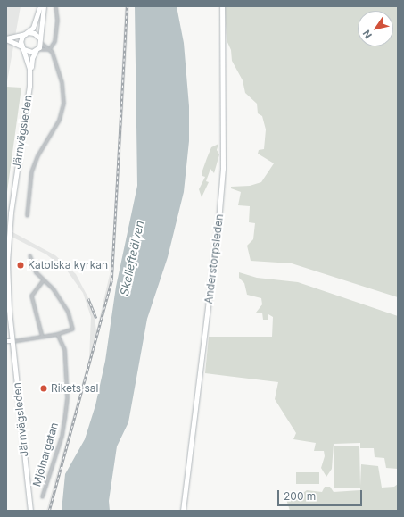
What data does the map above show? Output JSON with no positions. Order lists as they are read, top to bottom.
{
  "streets": {
    "main road": ["Järnvägsleden", "Anderstorpsleden"],
    "street": ["Mjölnargatan"]
  },
  "water": ["Skellefteälven"],
  "places": ["Katolska kyrkan", "Rikets sal"],
  "scale_bar": "200 m",
  "north": "bottom left"
}
